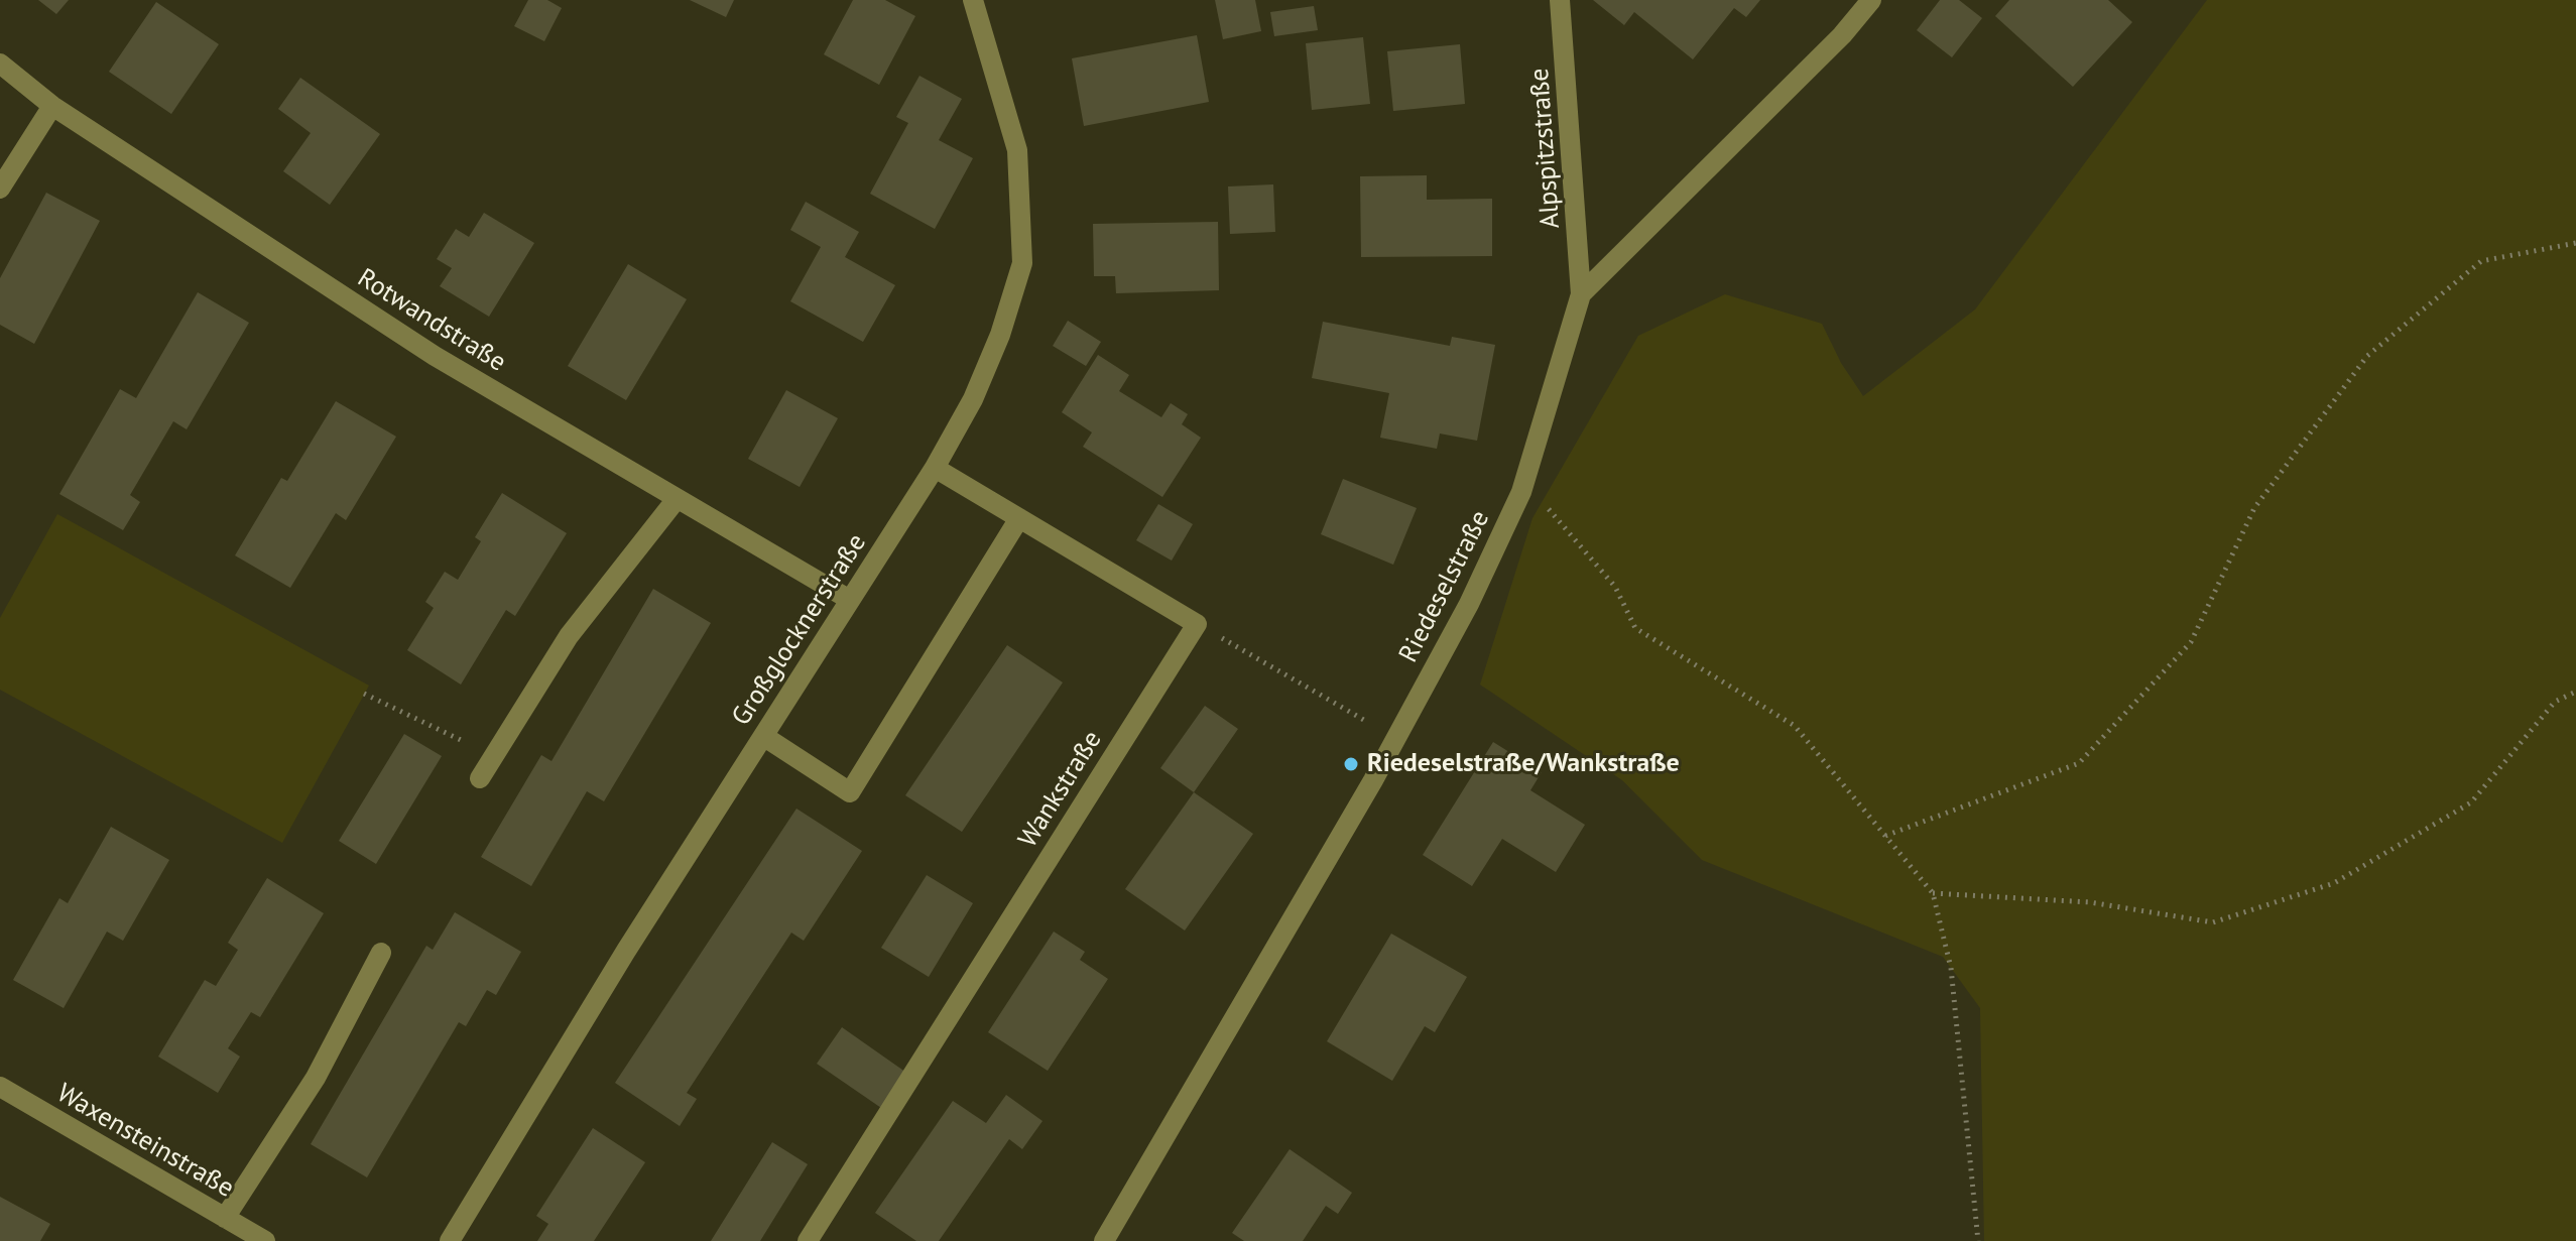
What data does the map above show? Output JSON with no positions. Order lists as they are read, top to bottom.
{
  "streets": {
    "street": [
      "Alpspitzstraße",
      "Rotwandstraße",
      "Riedeselstraße",
      "Großglocknerstraße",
      "Wankstraße",
      "Waxensteinstraße"
    ]
  },
  "crossings": [
    ["Alpspitzstraße", "Riedeselstraße"],
    ["Rotwandstraße", "Großglocknerstraße"]
  ],
  "places": ["Riedeselstraße/Wankstraße"]
}
